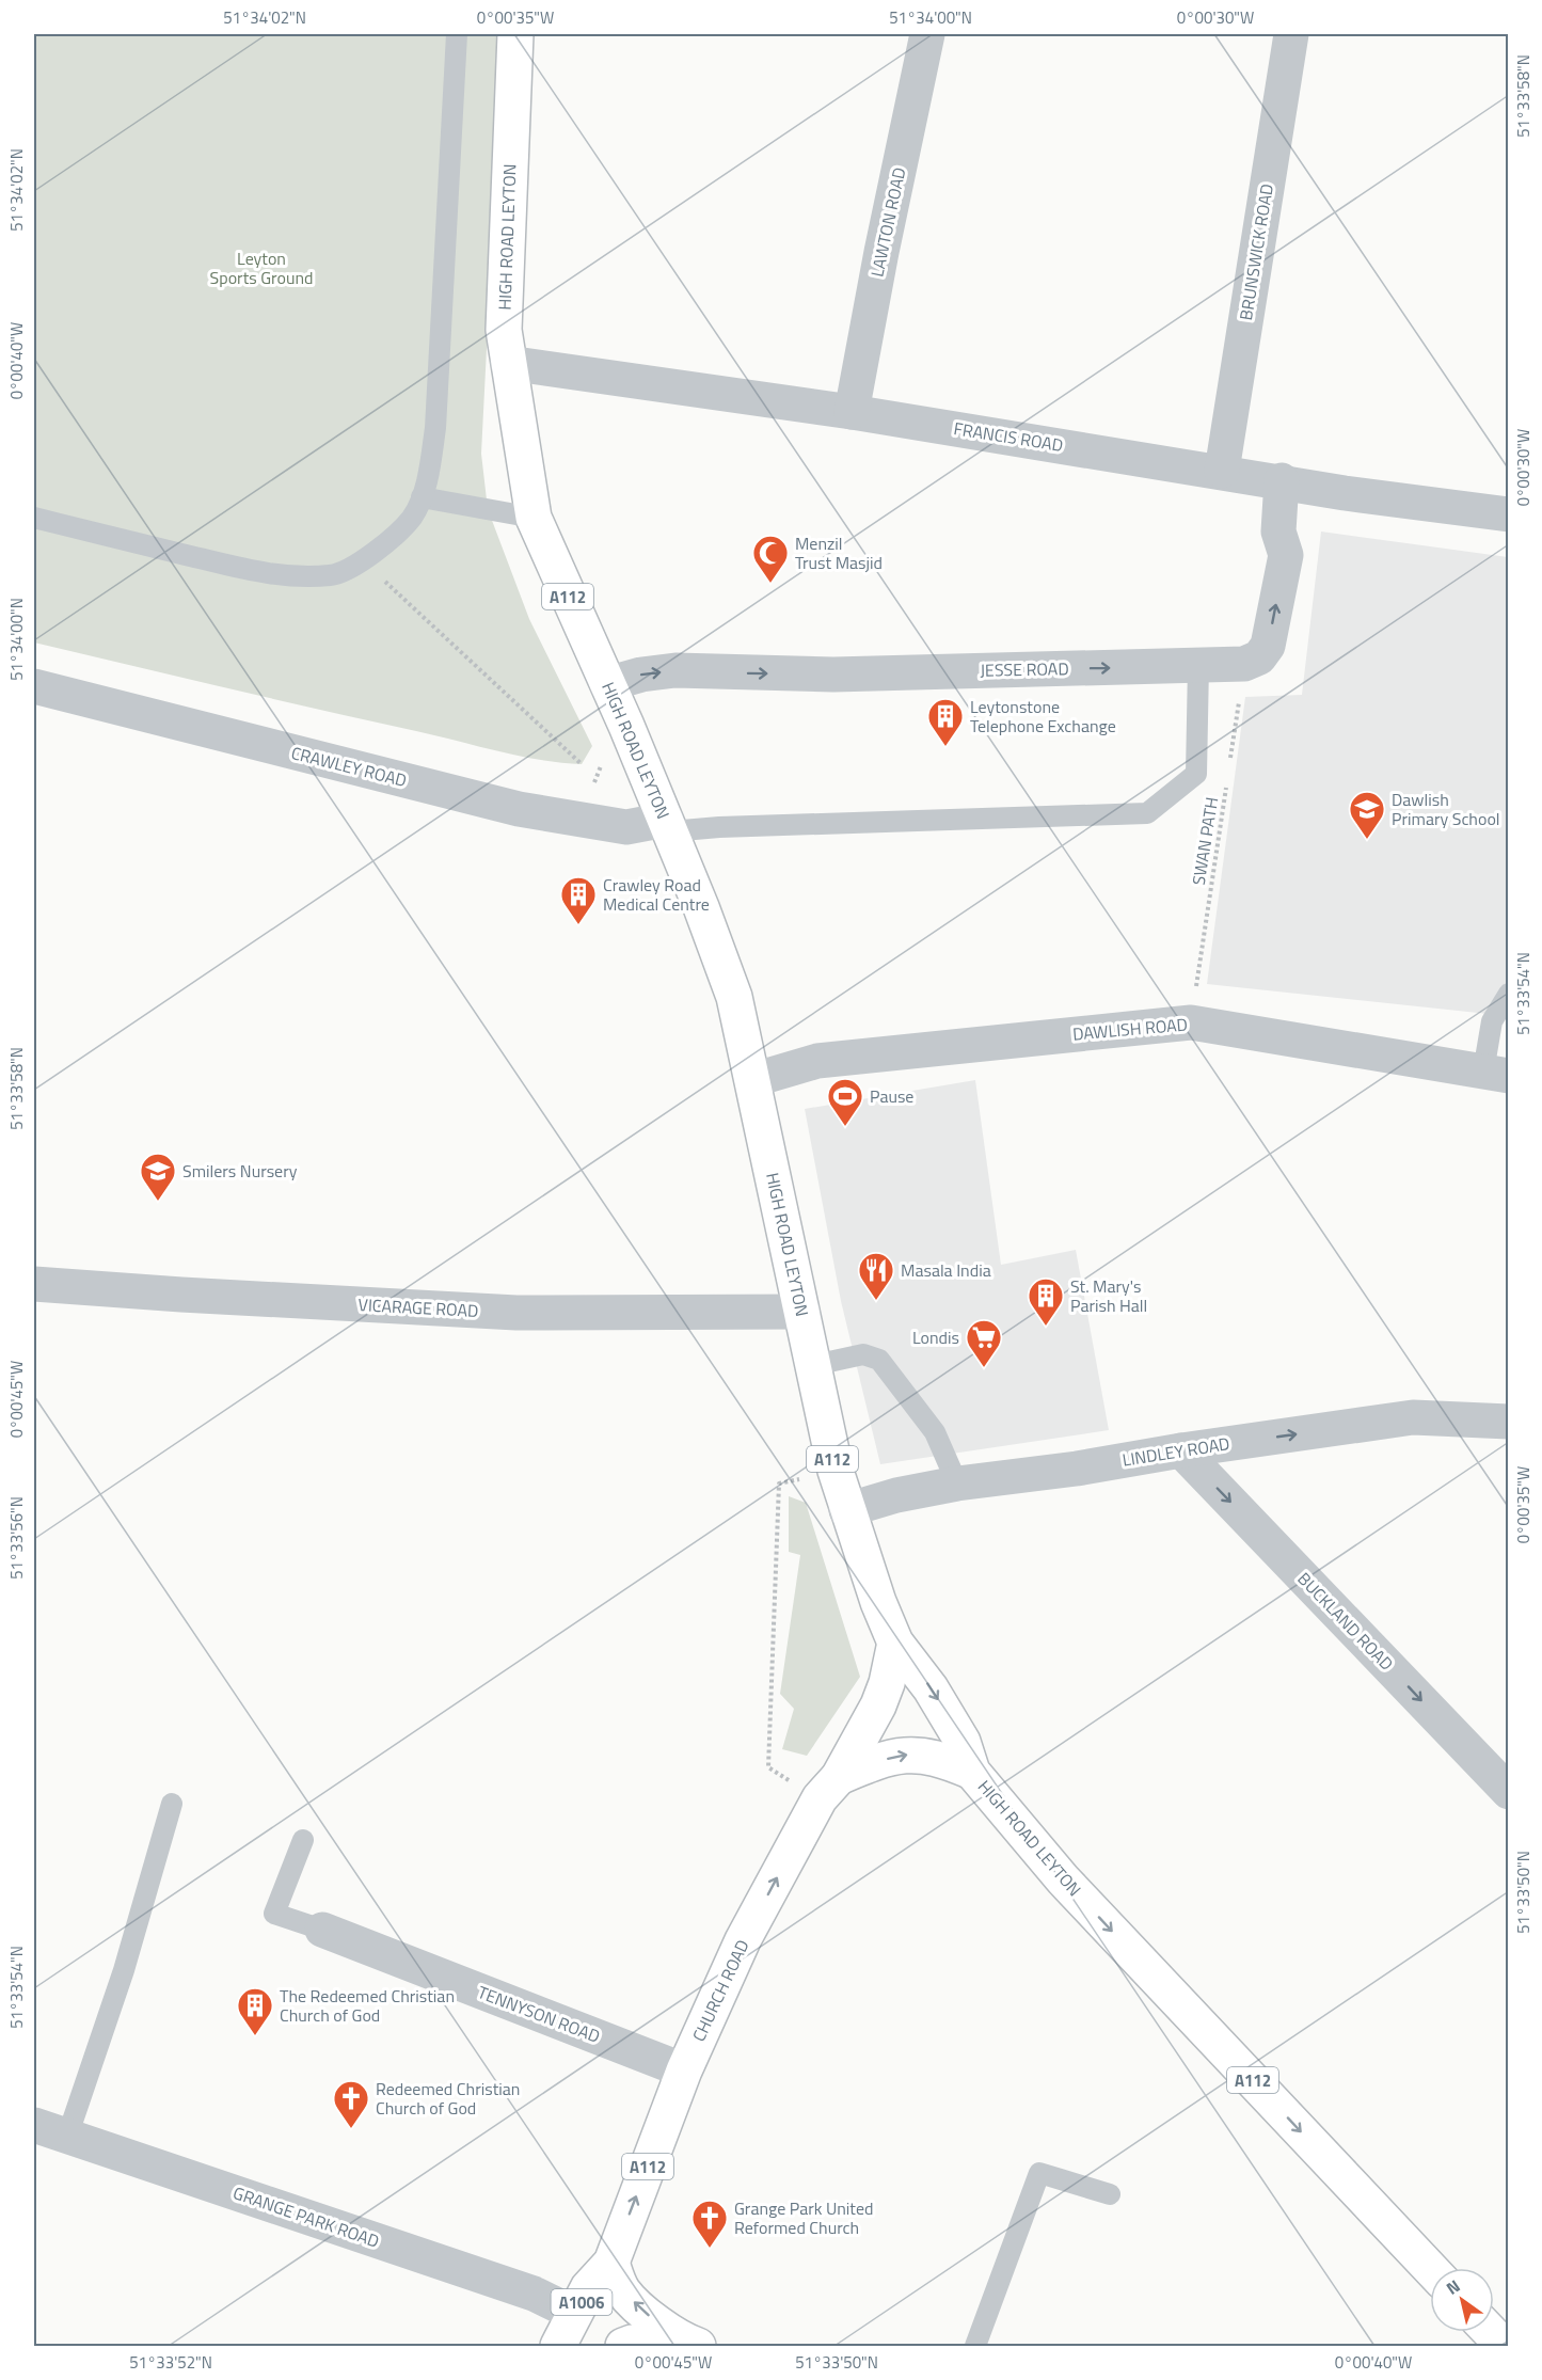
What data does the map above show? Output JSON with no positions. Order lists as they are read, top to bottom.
{
  "streets": {
    "main road": [
      "HIGH ROAD LEYTON",
      "A112",
      "CHURCH ROAD",
      "A1006"
    ],
    "street": [
      "LAWTON ROAD",
      "BRUNSWICK ROAD",
      "FRANCIS ROAD",
      "JESSE ROAD",
      "CRAWLEY ROAD",
      "DAWLISH ROAD",
      "VICARAGE ROAD",
      "LINDLEY ROAD",
      "BUCKLAND ROAD",
      "TENNYSON ROAD",
      "GRANGE PARK ROAD"
    ],
    "path": ["SWAN PATH"]
  },
  "crossings": [
    ["LAWTON ROAD", "FRANCIS ROAD"],
    ["HIGH ROAD LEYTON", "FRANCIS ROAD"],
    ["HIGH ROAD LEYTON", "A112"],
    ["HIGH ROAD LEYTON", "JESSE ROAD"],
    ["HIGH ROAD LEYTON", "CRAWLEY ROAD"],
    ["HIGH ROAD LEYTON", "DAWLISH ROAD"],
    ["HIGH ROAD LEYTON", "VICARAGE ROAD"],
    ["HIGH ROAD LEYTON", "LINDLEY ROAD"],
    ["HIGH ROAD LEYTON", "CHURCH ROAD"],
    ["BRUNSWICK ROAD", "FRANCIS ROAD"],
    ["A112", "CHURCH ROAD"],
    ["SWAN PATH", "DAWLISH ROAD"],
    ["LINDLEY ROAD", "BUCKLAND ROAD"],
    ["CHURCH ROAD", "TENNYSON ROAD"],
    ["CHURCH ROAD", "GRANGE PARK ROAD"]
  ],
  "one_way": [
    "JESSE ROAD",
    "LINDLEY ROAD",
    "BUCKLAND ROAD",
    "CHURCH ROAD"
  ],
  "parks": ["Leyton Sports Ground"],
  "places": {
    "mosque": ["Menzil Trust Masjid"],
    "building": [
      "Leytonstone Telephone Exchange",
      "Crawley Road Medical Centre",
      "St. Mary's Parish Hall",
      "The Redeemed Christian Church of God"
    ],
    "school or university": ["Dawlish Primary School", "Smilers Nursery"],
    "sports": ["Pause"],
    "restaurant": ["Masala India"],
    "supermarket": ["Londis"],
    "church": ["Redeemed Christian Church of God", "Grange Park United Reformed Church"]
  },
  "north": "top left",
  "coordinates": [
    "51°34'02\"N",
    "0°00'35\"W",
    "51°34'00\"N",
    "0°00'30\"W",
    "51°33'58\"N",
    "0°00'40\"W",
    "51°33'54\"N",
    "0°00'45\"W",
    "51°33'56\"N",
    "51°33'50\"N",
    "51°33'52\"N"
  ]
}
